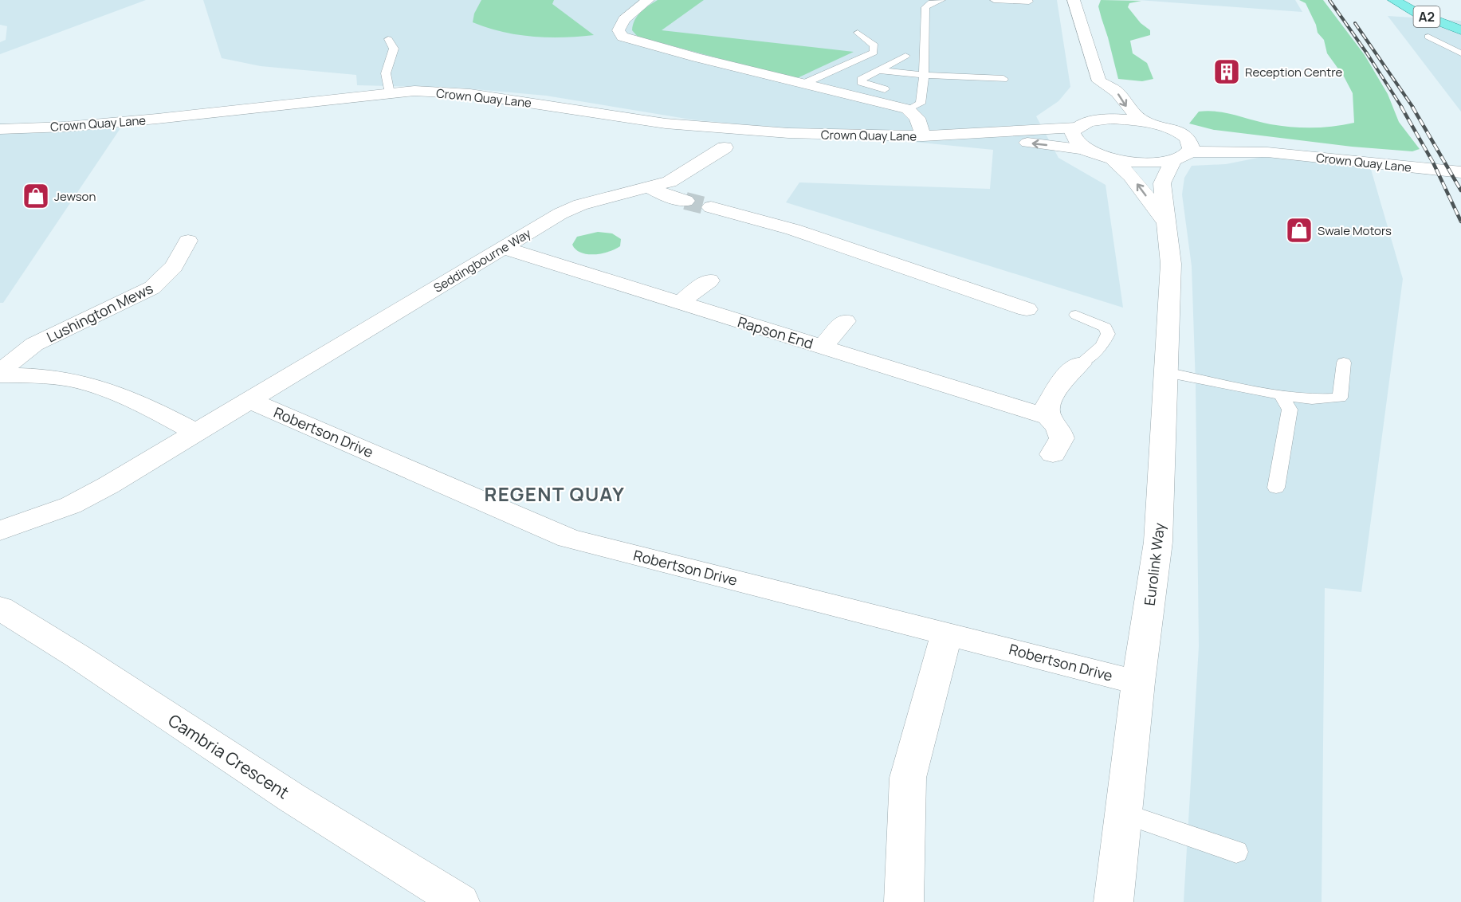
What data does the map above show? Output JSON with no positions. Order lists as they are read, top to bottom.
{
  "streets": {
    "main road": ["A2"],
    "street": [
      "Crown Quay Lane",
      "Seddingbourne Way",
      "Lushington Mews",
      "Rapson End",
      "Robertson Drive",
      "Eurolink Way",
      "Cambria Crescent"
    ]
  },
  "crossings": [
    ["Crown Quay Lane", "Eurolink Way"],
    ["Seddingbourne Way", "Rapson End"],
    ["Seddingbourne Way", "Robertson Drive"],
    ["Robertson Drive", "Eurolink Way"]
  ],
  "districts": ["REGENT QUAY"],
  "places": {
    "building": ["Reception Centre"],
    "shop": ["Jewson", "Swale Motors"]
  }
}
